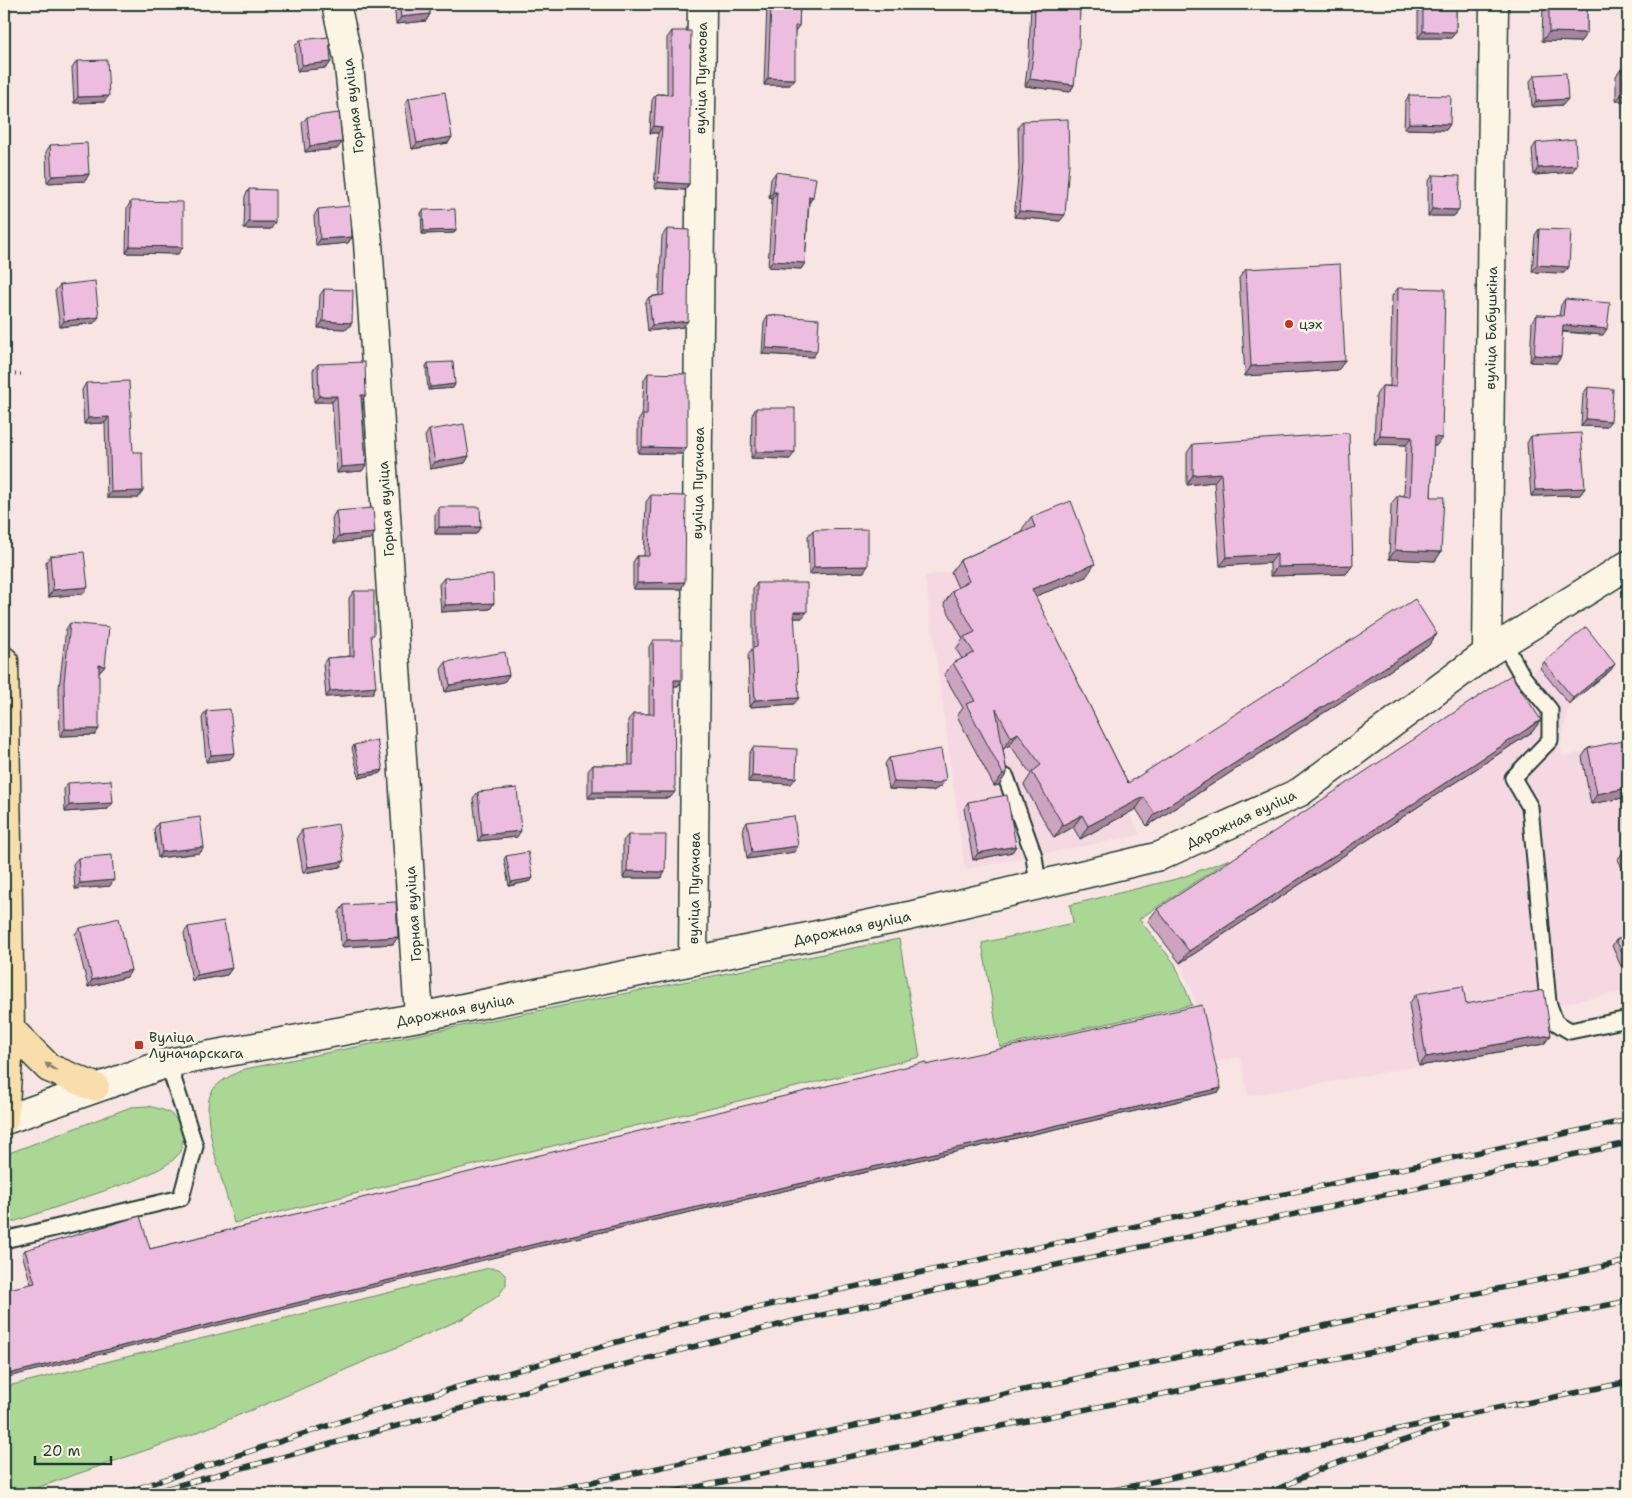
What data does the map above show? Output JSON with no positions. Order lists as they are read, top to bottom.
{
  "streets": {
    "street": [
      "вуліца Пугачова",
      "Горная вуліца",
      "вуліца Бабушкіна",
      "Дарожная вуліца"
    ]
  },
  "crossings": [
    ["вуліца Пугачова", "Дарожная вуліца"],
    ["Горная вуліца", "Дарожная вуліца"],
    ["вуліца Бабушкіна", "Дарожная вуліца"]
  ],
  "places": {
    "other": ["цэх"],
    "transit": ["Вуліца Луначарскага"]
  },
  "scale_bar": "20 m"
}
